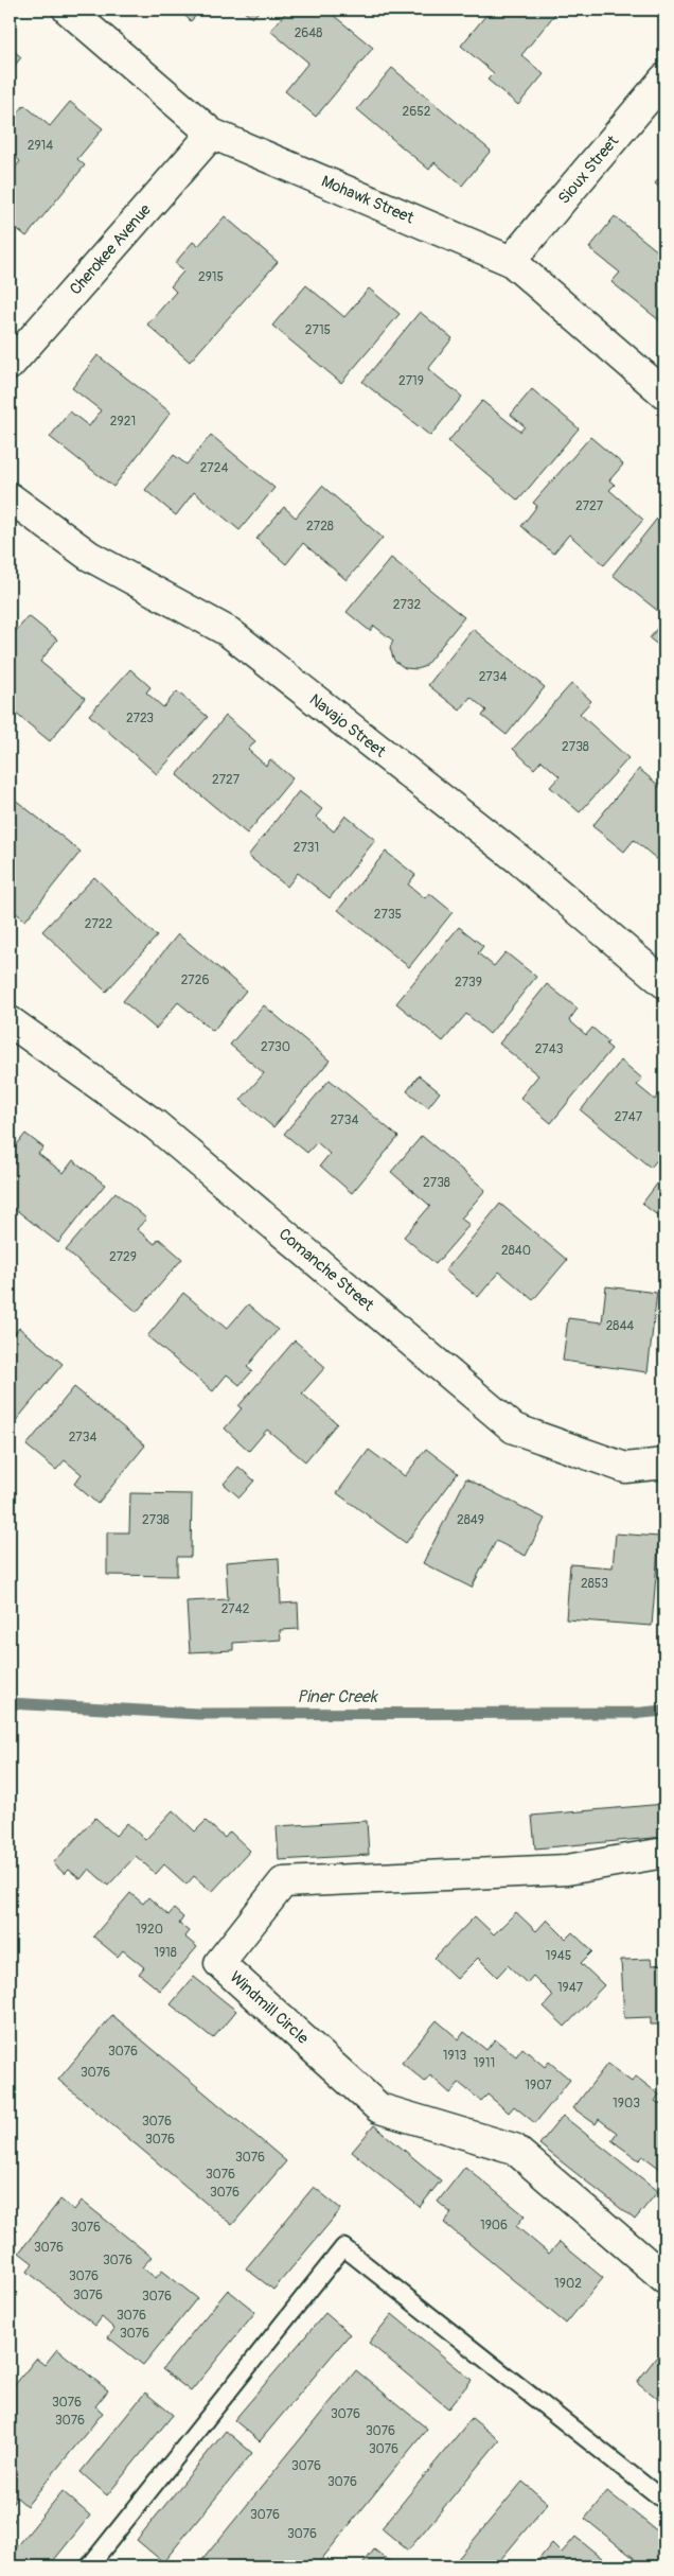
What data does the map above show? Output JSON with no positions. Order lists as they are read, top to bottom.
{
  "streets": {
    "street": [
      "Sioux Street",
      "Mohawk Street",
      "Cherokee Avenue",
      "Navajo Street",
      "Comanche Street",
      "Windmill Circle"
    ]
  },
  "crossings": [
    ["Sioux Street", "Mohawk Street"],
    ["Mohawk Street", "Cherokee Avenue"]
  ],
  "water": ["Piner Creek"],
  "house_numbers": [
    "2648",
    "2652",
    "2914",
    "2915",
    "2715",
    "2719",
    "2921",
    "2724",
    "2727",
    "2728",
    "2732",
    "2734",
    "2723",
    "2738",
    "2727",
    "2731",
    "2735",
    "2722",
    "2726",
    "2739",
    "2730",
    "2743",
    "2747",
    "2734",
    "2738",
    "2840",
    "2729",
    "2844",
    "2734",
    "2738",
    "2849",
    "2853",
    "2742",
    "1920",
    "1918",
    "1945",
    "1947",
    "3076",
    "1913",
    "1911",
    "3076",
    "1907",
    "1903",
    "3076",
    "3076",
    "3076",
    "3076",
    "3076",
    "1906",
    "3076",
    "3076",
    "3076",
    "3076",
    "1902",
    "3076",
    "3076",
    "3076",
    "3076",
    "3076",
    "3076",
    "3076",
    "3076",
    "3076",
    "3076",
    "3076",
    "3076",
    "3076"
  ]
}
